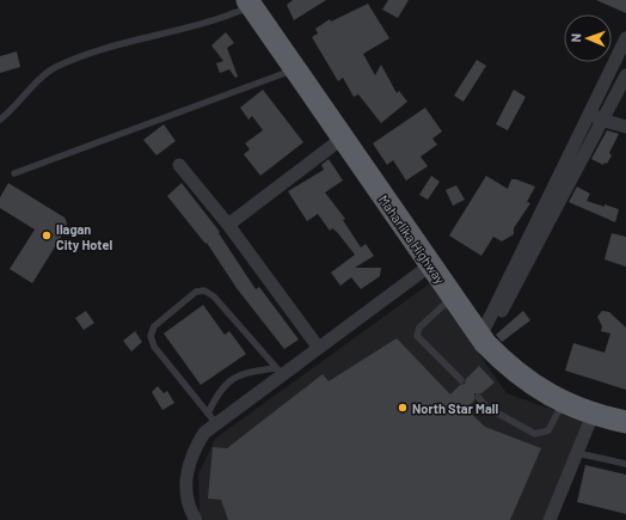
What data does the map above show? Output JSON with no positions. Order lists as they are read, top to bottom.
{
  "streets": {
    "highway": ["Maharlika Highway"]
  },
  "places": ["Ilagan City Hotel", "North Star Mall"],
  "north": "left"
}
